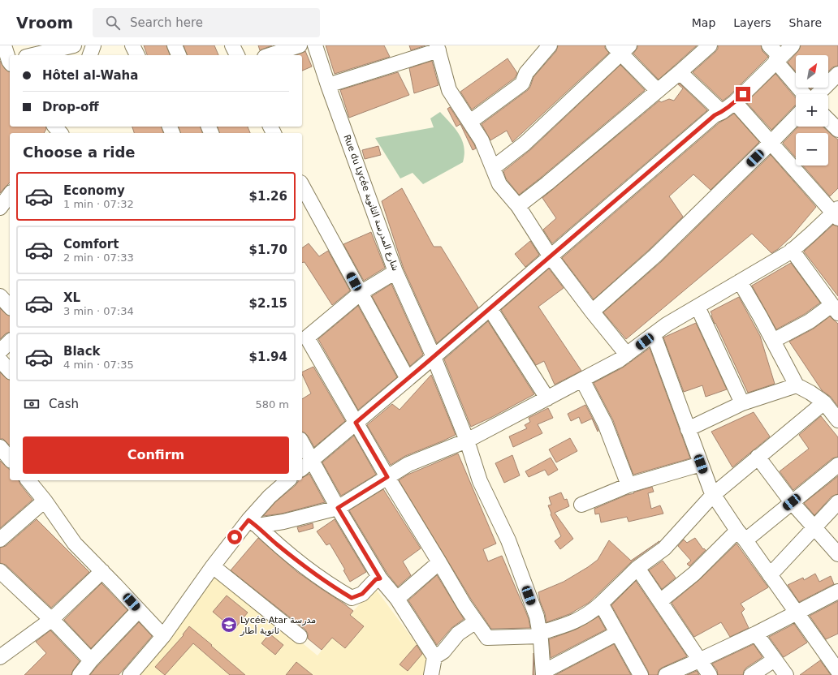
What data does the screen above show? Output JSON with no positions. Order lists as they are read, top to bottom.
{
  "streets": {
    "street": ["Rue du Lycée شارع المدرسة الثانوية"]
  },
  "places": {
    "school or university": ["Lycée Atar مدرسة ثانوية أطار"]
  },
  "north": "top right",
  "page": {
    "header": "Vroom",
    "search": "Search here",
    "nav": ["Map", "Layers", "Share"],
    "map_buttons": ["+", "−"],
    "banner": ["Hôtel al-Waha", "Drop-off"],
    "heading": "Choose a ride",
    "list": [
      {
        "name": "Economy",
        "note": "1 min · 07:32",
        "value": "$1.26"
      },
      {
        "name": "Comfort",
        "note": "2 min · 07:33",
        "value": "$1.70"
      },
      {
        "name": "XL",
        "note": "3 min · 07:34",
        "value": "$2.15"
      },
      {
        "name": "Black",
        "note": "4 min · 07:35",
        "value": "$1.94"
      }
    ],
    "pay": ["Cash", "580 m"],
    "buttons": "Confirm"
  }
}
